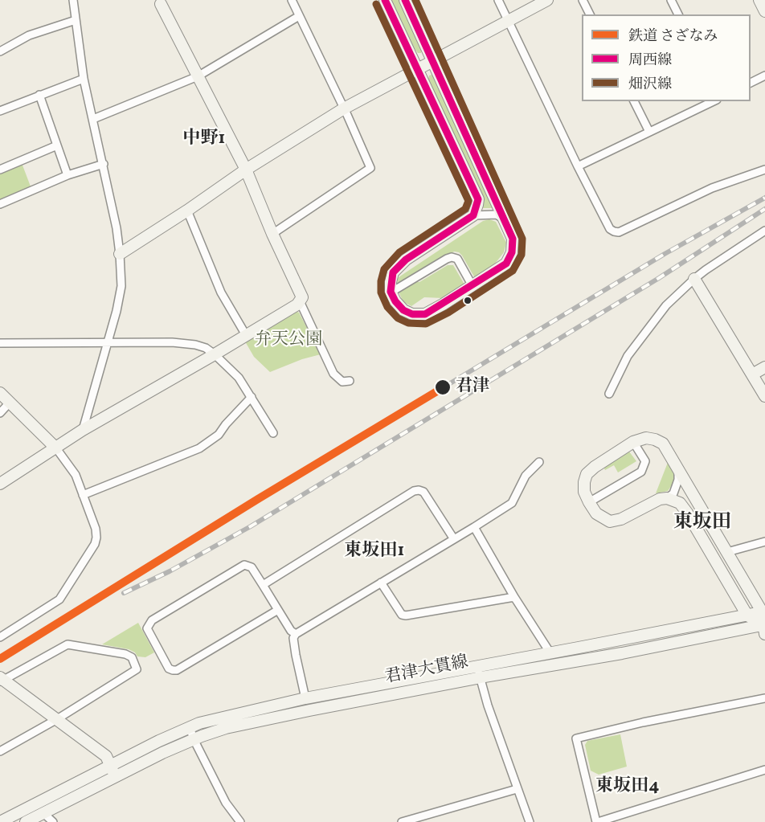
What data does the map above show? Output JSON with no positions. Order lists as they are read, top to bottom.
{
  "streets": {
    "main road": ["君津大貫線"]
  },
  "districts": [
    "中野1",
    "東坂田",
    "東坂田1",
    "東坂田4"
  ],
  "parks": ["弁天公園"],
  "places": ["君津"],
  "lines": ["transit line 周西線", "transit line 畑沢線", "rail line さざなみ"],
  "legend": ["鉄道 さざなみ", "周西線", "畑沢線"]
}
